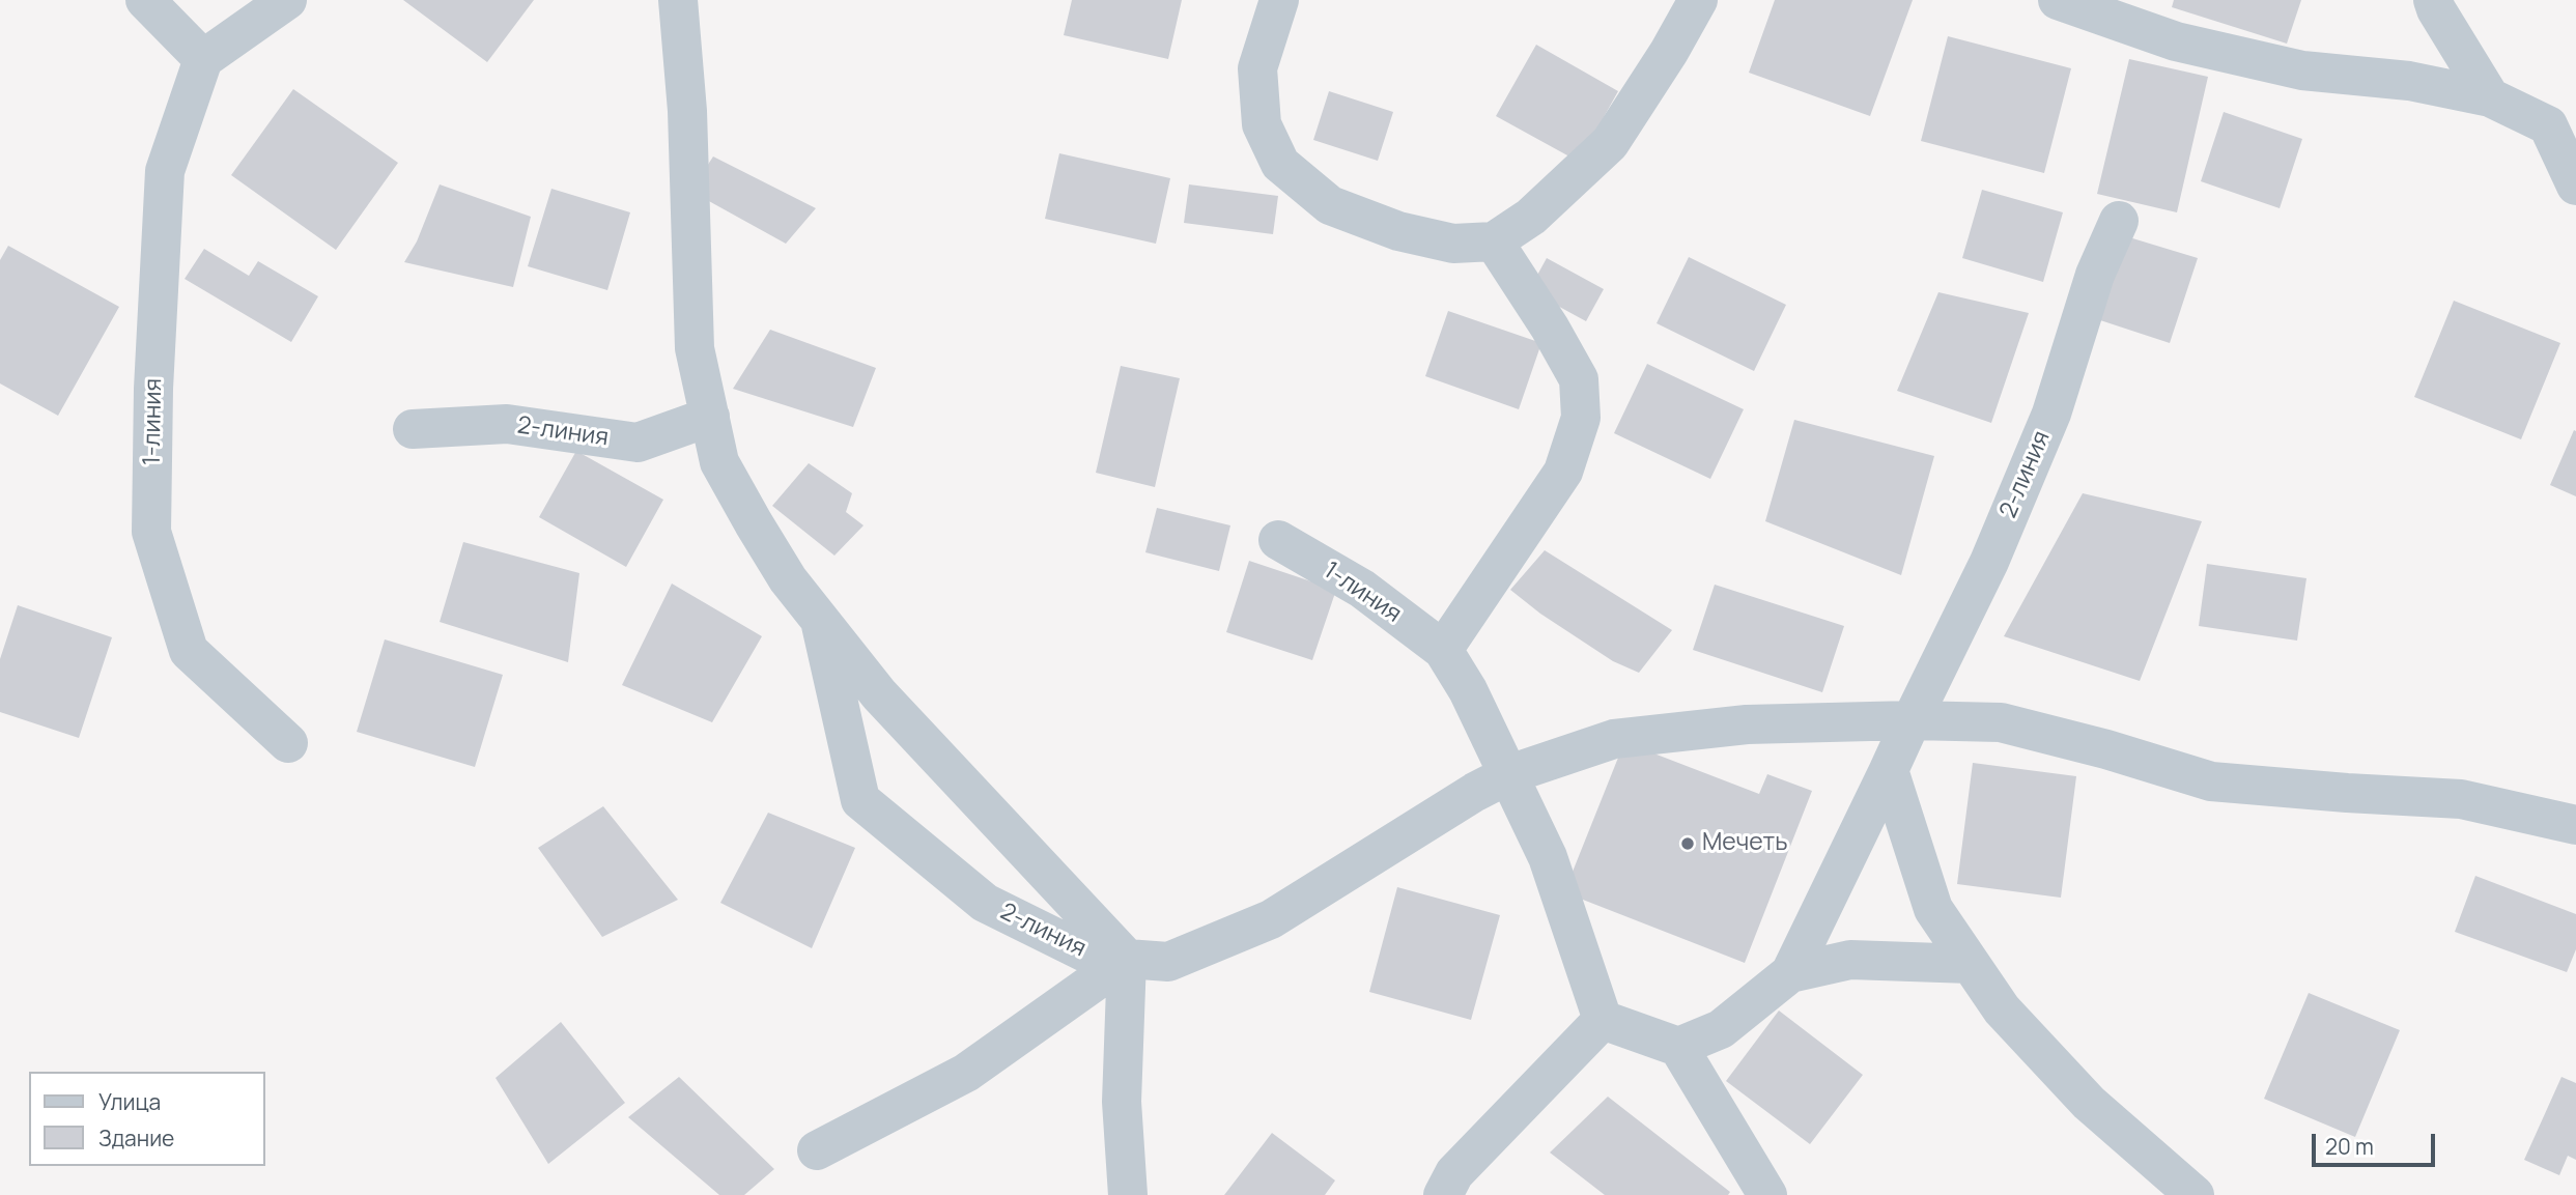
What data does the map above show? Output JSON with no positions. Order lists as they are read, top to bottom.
{
  "streets": {
    "street": ["1-линия", "2-линия"]
  },
  "places": ["Мечеть"],
  "legend": ["Улица", "Здание"],
  "scale_bar": "20 m"
}
